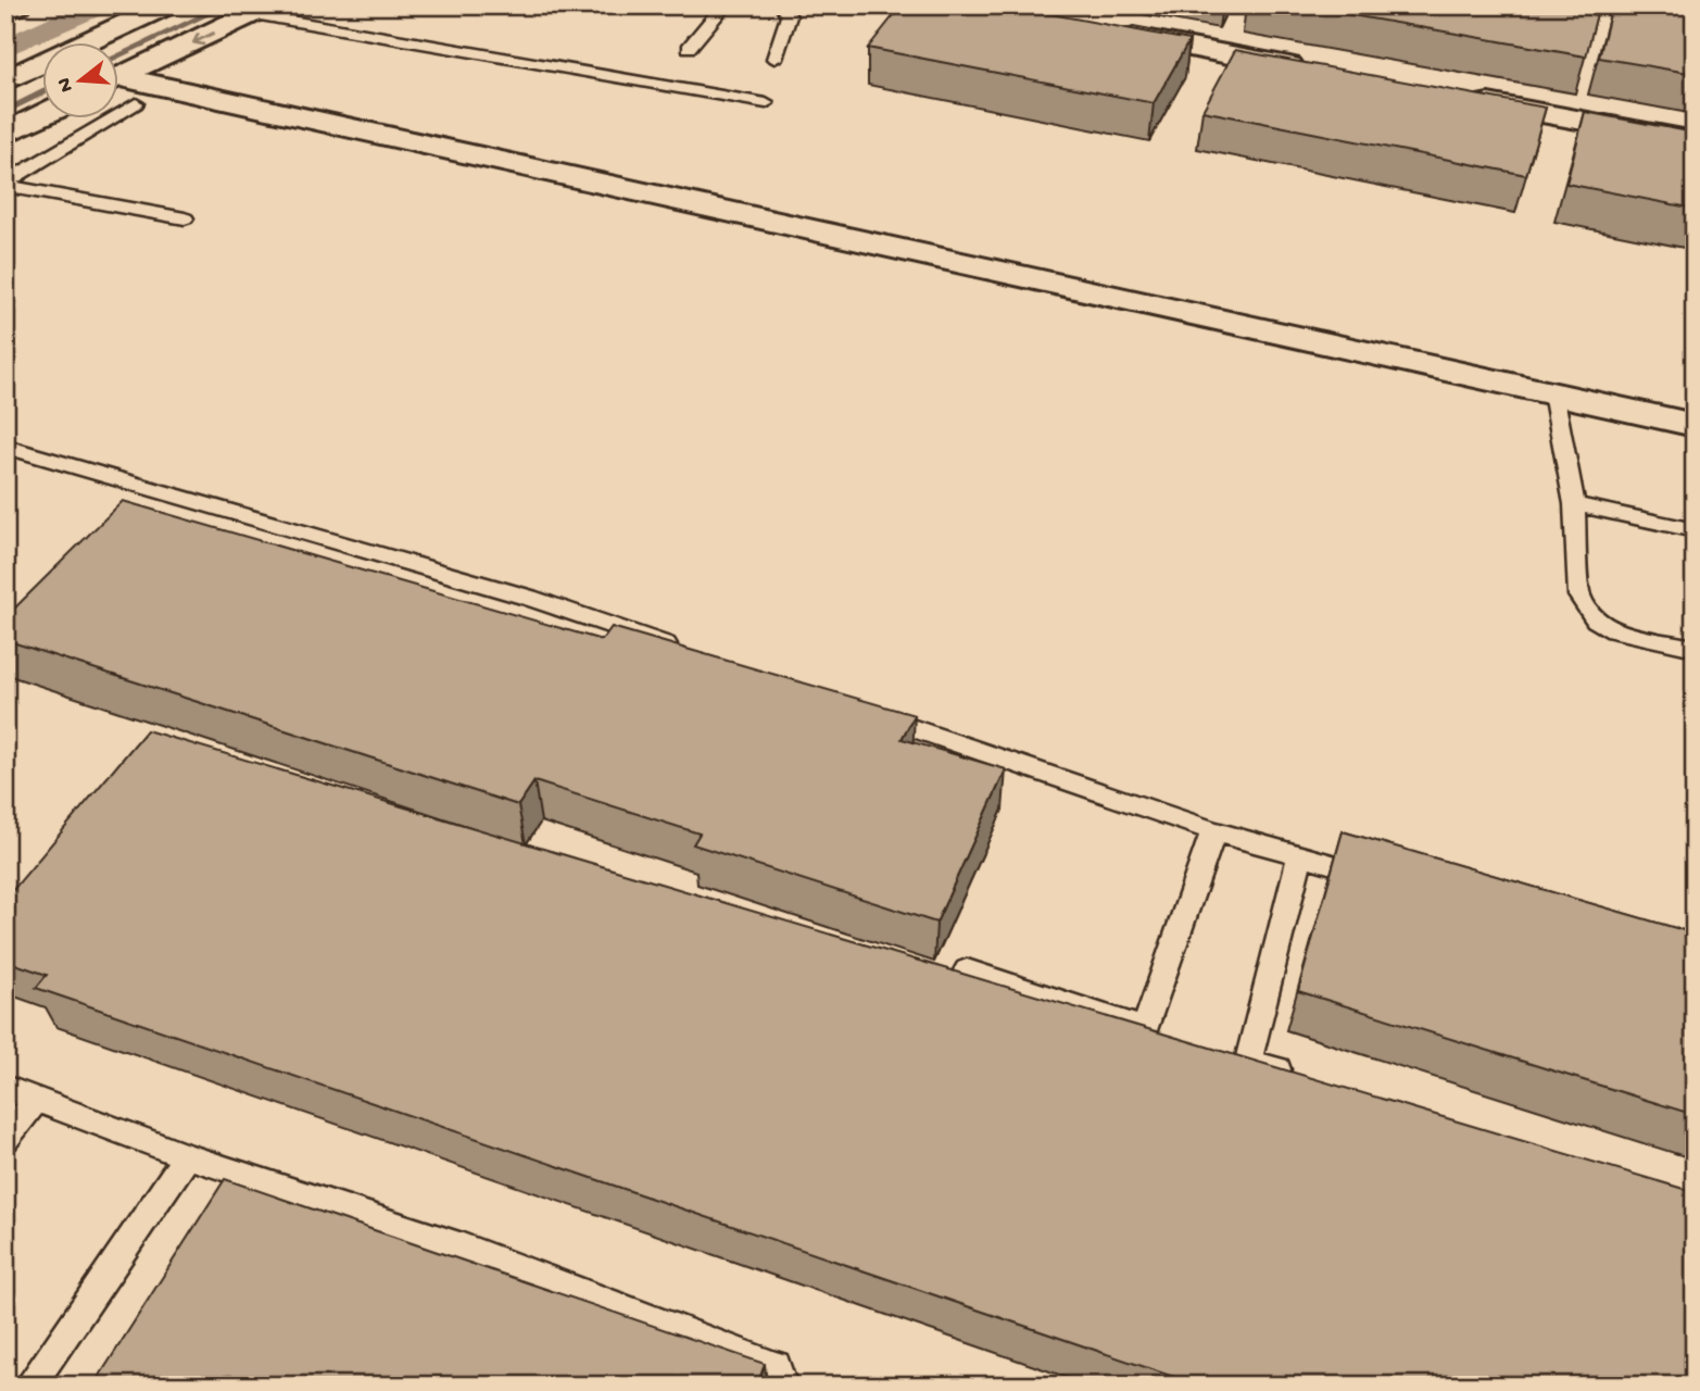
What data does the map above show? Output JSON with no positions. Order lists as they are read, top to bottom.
{
  "north": "left"
}
